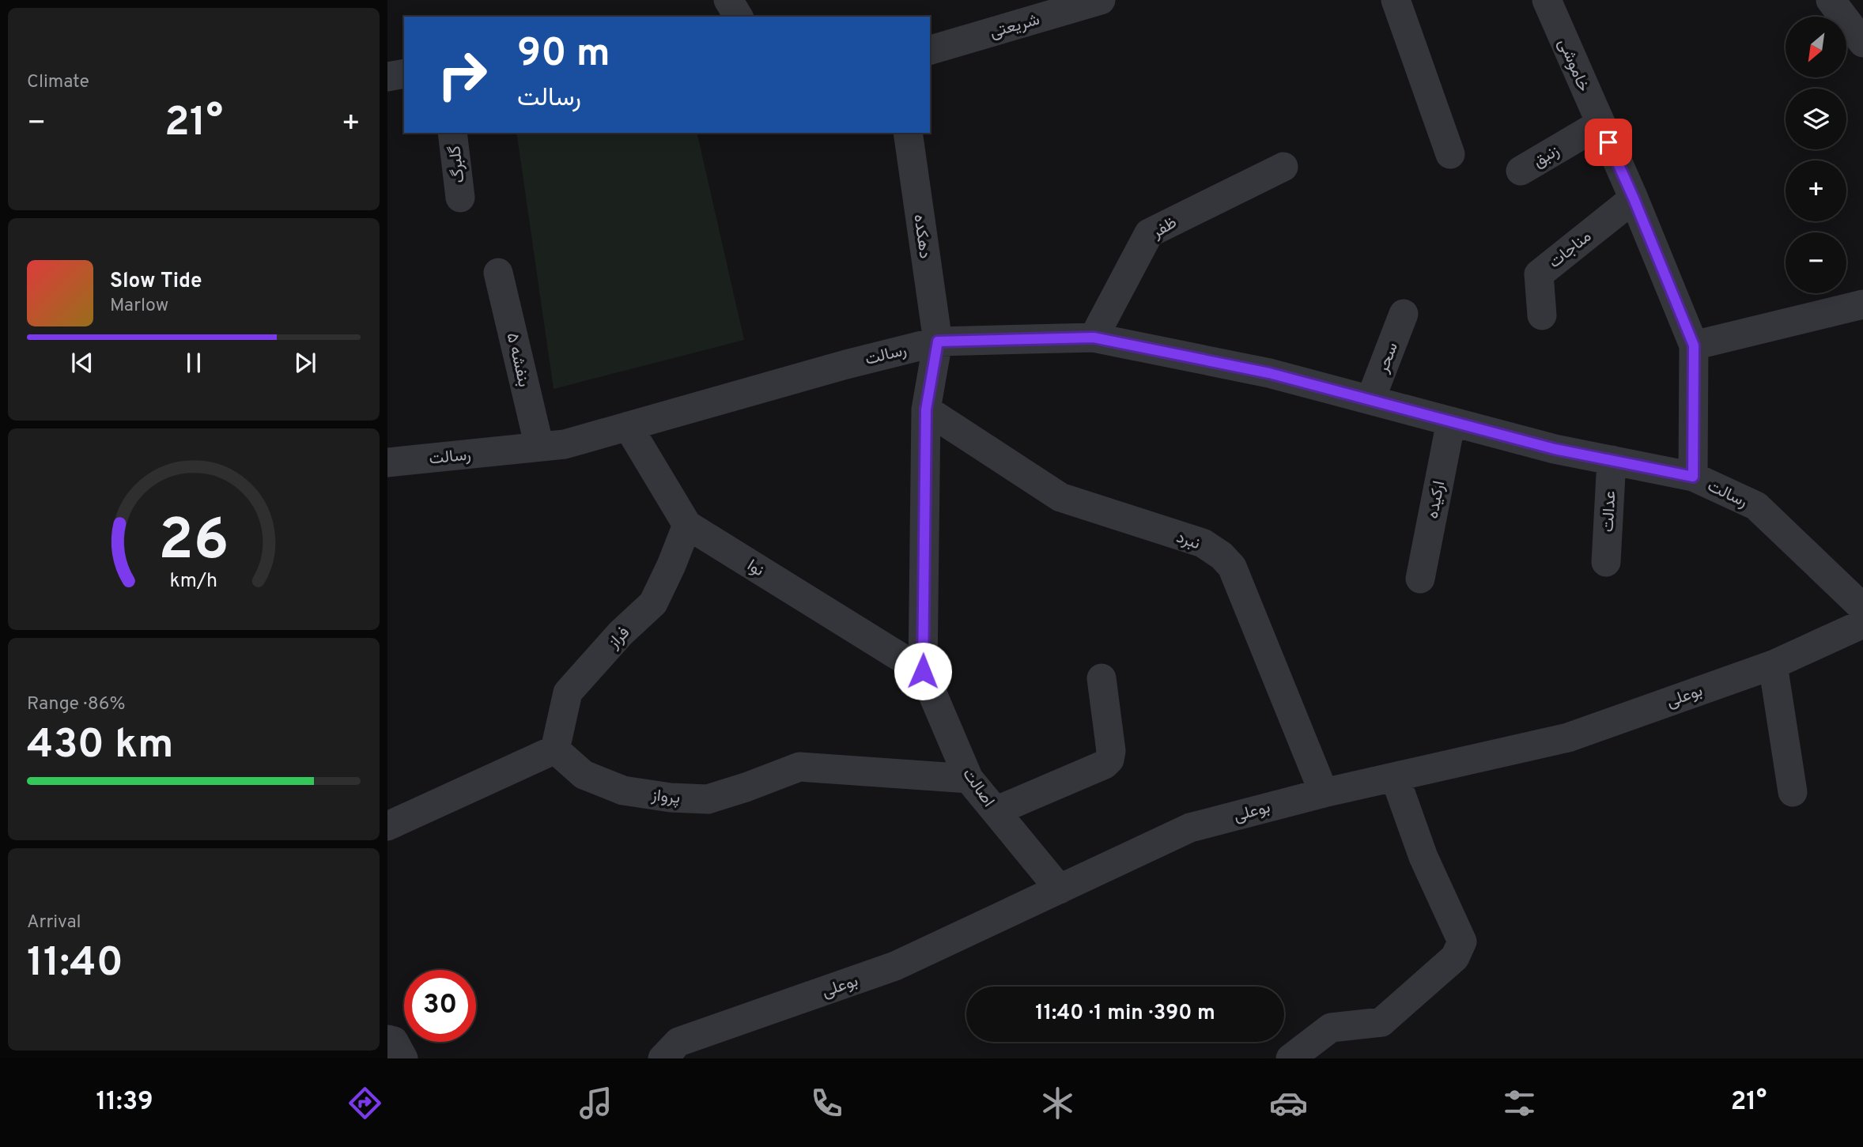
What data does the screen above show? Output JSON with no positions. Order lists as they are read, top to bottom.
{
  "streets": {
    "street": [
      "شریعتی",
      "خاموشی",
      "زنبق",
      "گلبرگ",
      "ظفر",
      "دهکده",
      "مناجات",
      "رسالت",
      "سحر",
      "بنفشه ۵",
      "ارکیده",
      "عدالت",
      "نبرد",
      "نوا",
      "فراز",
      "بوعلی",
      "اصالت",
      "پرواز"
    ]
  },
  "crossings": [
    ["خاموشی", "زنبق"],
    ["خاموشی", "مناجات"],
    ["خاموشی", "رسالت"],
    ["ظفر", "رسالت"],
    ["دهکده", "رسالت"],
    ["دهکده", "نبرد"],
    ["دهکده", "نوا"],
    ["دهکده", "اصالت"],
    ["رسالت", "سحر"],
    ["رسالت", "بنفشه ۵"],
    ["رسالت", "ارکیده"],
    ["رسالت", "عدالت"],
    ["رسالت", "نوا"],
    ["نبرد", "بوعلی"],
    ["نوا", "فراز"],
    ["نوا", "اصالت"],
    ["فراز", "پرواز"],
    ["بوعلی", "اصالت"],
    ["اصالت", "پرواز"]
  ],
  "north": "bottom left",
  "page": {
    "tile": [
      "Climate",
      ["Range · 86%", "430 km"],
      ["Arrival", "11:40"]
    ],
    "map_buttons": ["+", "−"],
    "turn": ["90 m", "رسالت"],
    "heat": ["−", "21°", "+"],
    "song": ["Slow Tide", "Marlow"],
    "limit": "30",
    "trip": "11:40 · 1 min · 390 m",
    "tabs": ["11:39", "21°"],
    "gauge": ["26", "km/h"]
  }
}
